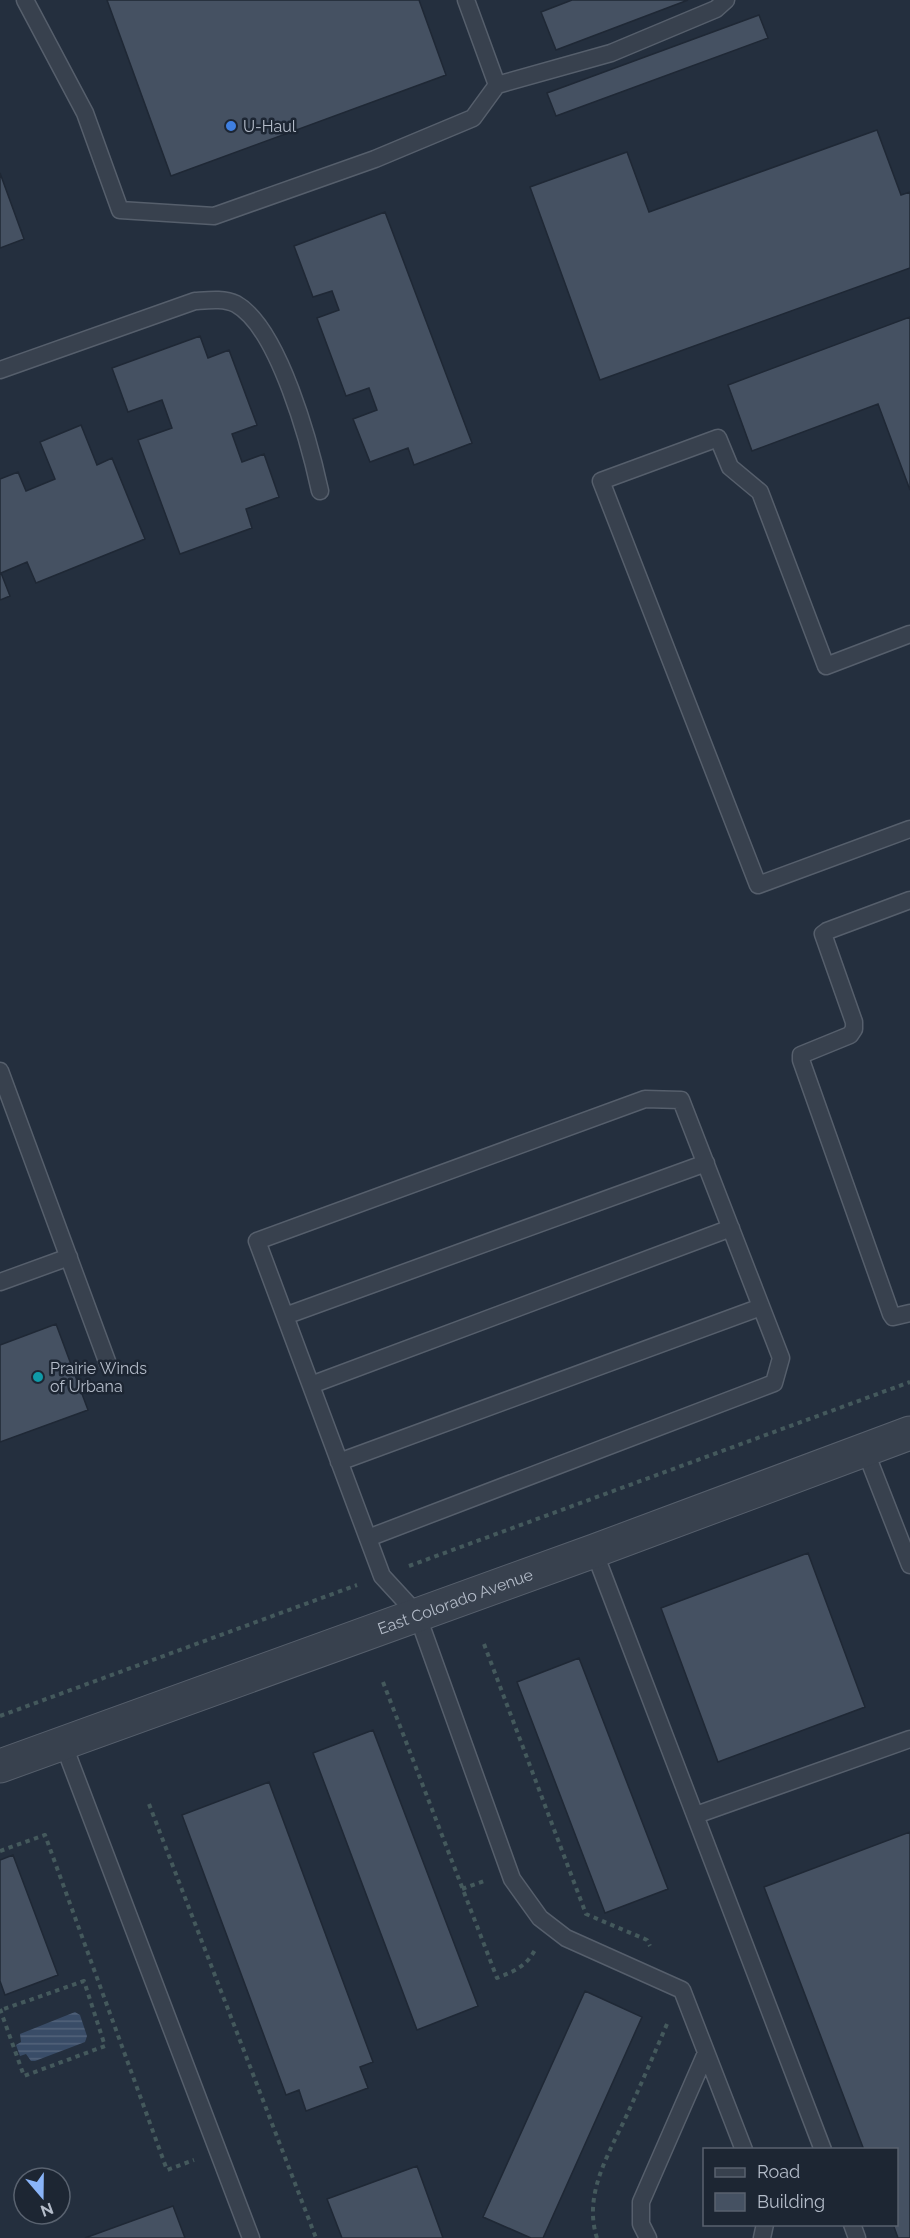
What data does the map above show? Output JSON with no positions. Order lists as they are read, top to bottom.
{
  "streets": {
    "street": ["East Colorado Avenue"]
  },
  "places": ["U-Haul", "Prairie Winds of Urbana"],
  "legend": ["Road", "Building"],
  "north": "bottom"
}
